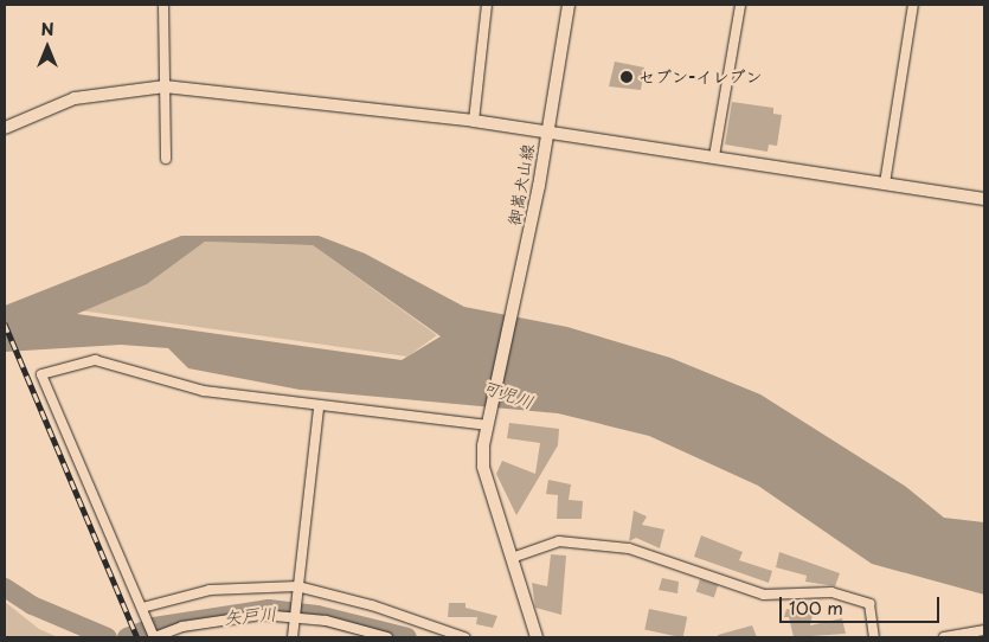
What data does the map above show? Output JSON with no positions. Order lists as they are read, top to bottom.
{
  "streets": {
    "main road": ["御嵩犬山線"]
  },
  "water": ["可児川", "矢戸川"],
  "places": ["セブン-イレブン"],
  "scale_bar": "100 m",
  "north": "top"
}
